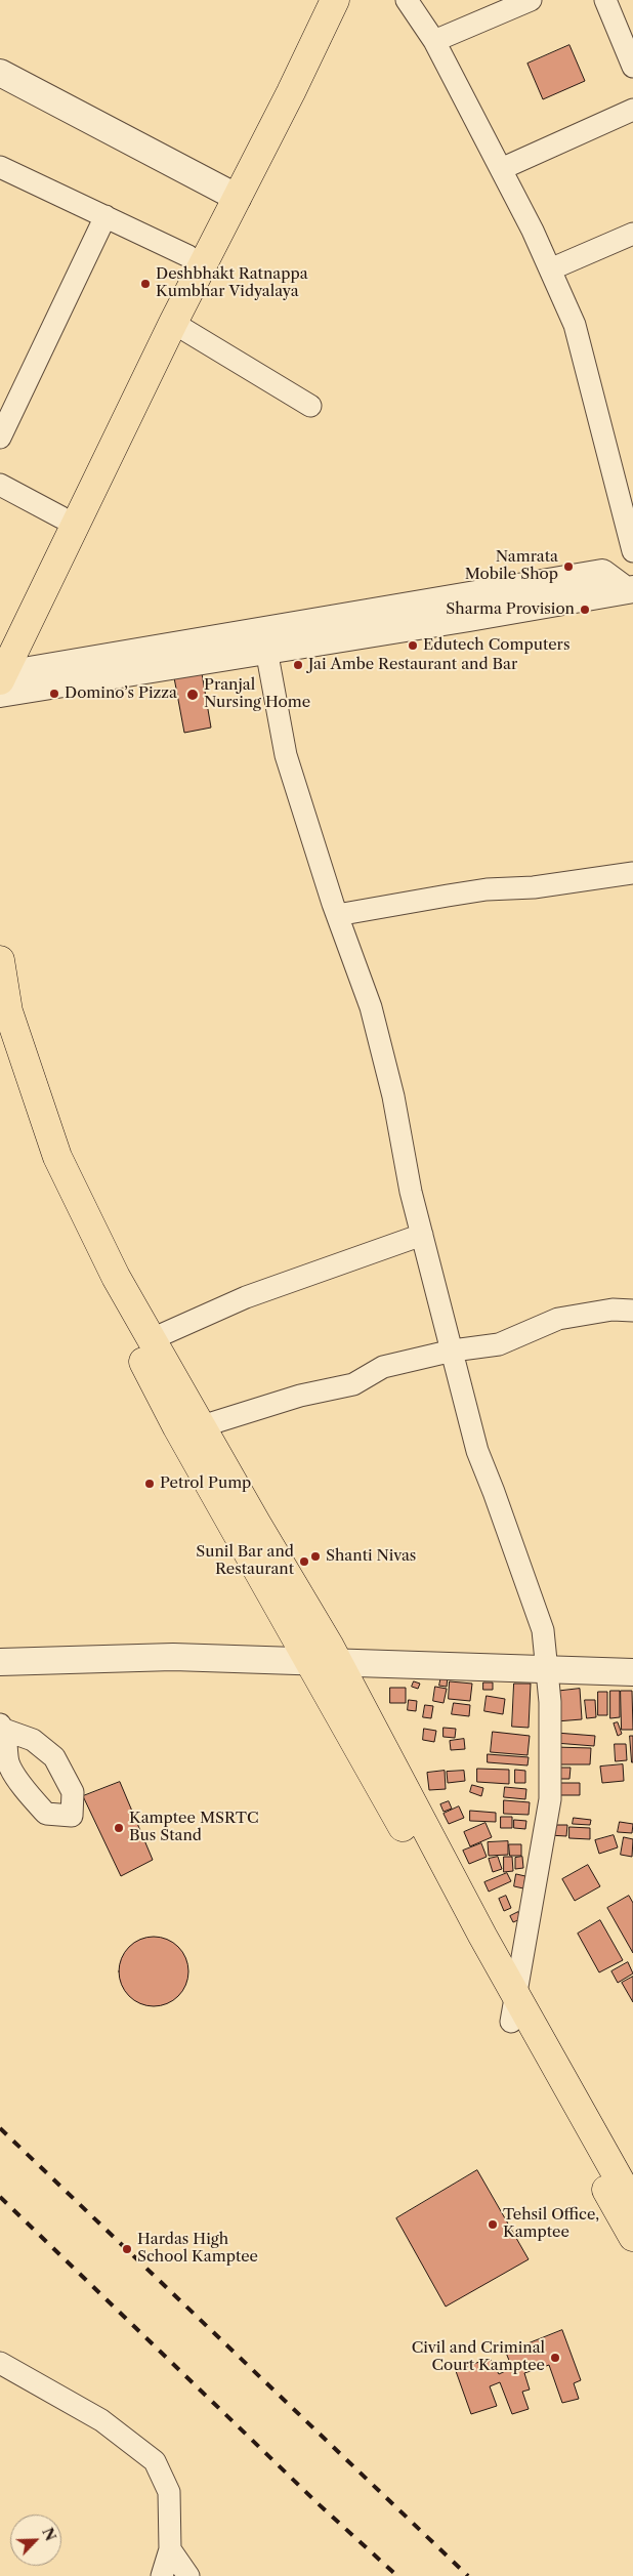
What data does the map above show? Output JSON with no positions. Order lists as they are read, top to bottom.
{
  "places": [
    "Deshbhakt Ratnappa Kumbhar Vidyalaya",
    "Namrata Mobile Shop",
    "Sharma Provision",
    "Edutech Computers",
    "Jai Ambe Restaurant and Bar",
    "Domino’s Pizza",
    "Pranjal Nursing Home",
    "Petrol Pump",
    "Shanti Nivas",
    "Sunil Bar and Restaurant",
    "Kamptee MSRTC Bus Stand",
    "Tehsil Office, Kamptee",
    "Hardas High School Kamptee",
    "Civil and Criminal Court Kamptee"
  ],
  "north": "top right"
}
